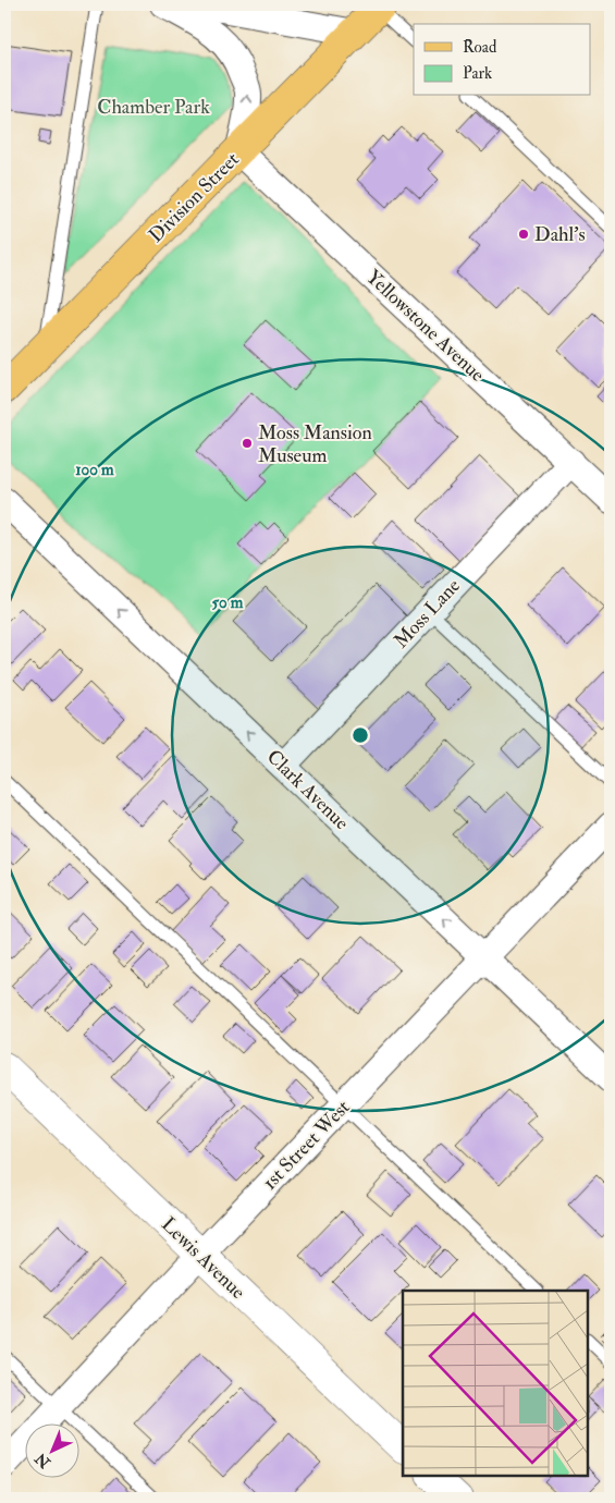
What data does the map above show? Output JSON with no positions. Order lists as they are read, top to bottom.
{
  "streets": {
    "main road": ["Division Street"],
    "street": [
      "Yellowstone Avenue",
      "Moss Lane",
      "Clark Avenue",
      "1st Street West",
      "Lewis Avenue"
    ]
  },
  "crossings": [
    ["Division Street", "Yellowstone Avenue"],
    ["Yellowstone Avenue", "Moss Lane"],
    ["Moss Lane", "Clark Avenue"],
    ["Clark Avenue", "1st Street West"],
    ["1st Street West", "Lewis Avenue"]
  ],
  "one_way": ["Clark Avenue"],
  "parks": ["Chamber Park"],
  "places": ["Dahl's", "Moss Mansion Museum"],
  "legend": ["Road", "Park"],
  "north": "bottom left",
  "rings": ["100 m", "50 m"]
}
